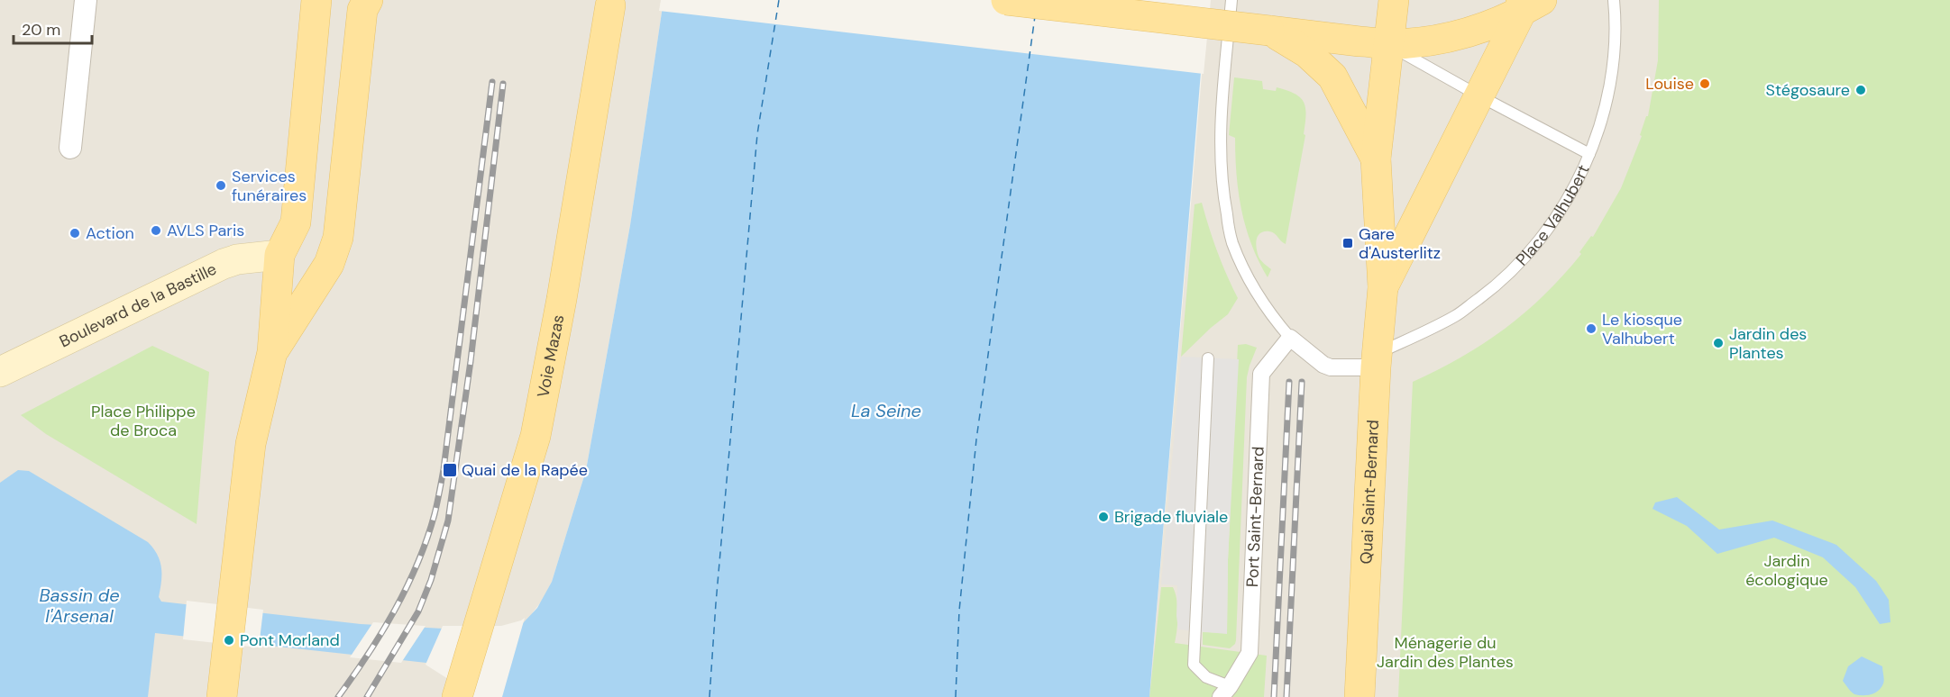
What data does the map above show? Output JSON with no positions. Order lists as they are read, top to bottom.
{
  "streets": {
    "main road": ["Boulevard de la Bastille", "Voie Mazas", "Quai Saint-Bernard"],
    "street": ["Port Saint-Bernard"],
    "lane": ["Place Valhubert"]
  },
  "crossings": [
    ["Place Valhubert", "Quai Saint-Bernard"]
  ],
  "water": ["La Seine", "Bassin de l'Arsenal"],
  "parks": ["Place Philippe de Broca", "Jardin écologique", "Ménagerie du Jardin des Plantes"],
  "places": {
    "other": [
      "Louise",
      "Stégosaure",
      "Services funéraires",
      "AVLS Paris",
      "Action",
      "Le kiosque Valhubert",
      "Jardin des Plantes",
      "Brigade fluviale",
      "Pont Morland"
    ],
    "transit": ["Gare d'Austerlitz", "Quai de la Rapée"]
  },
  "scale_bar": "20 m"
}
